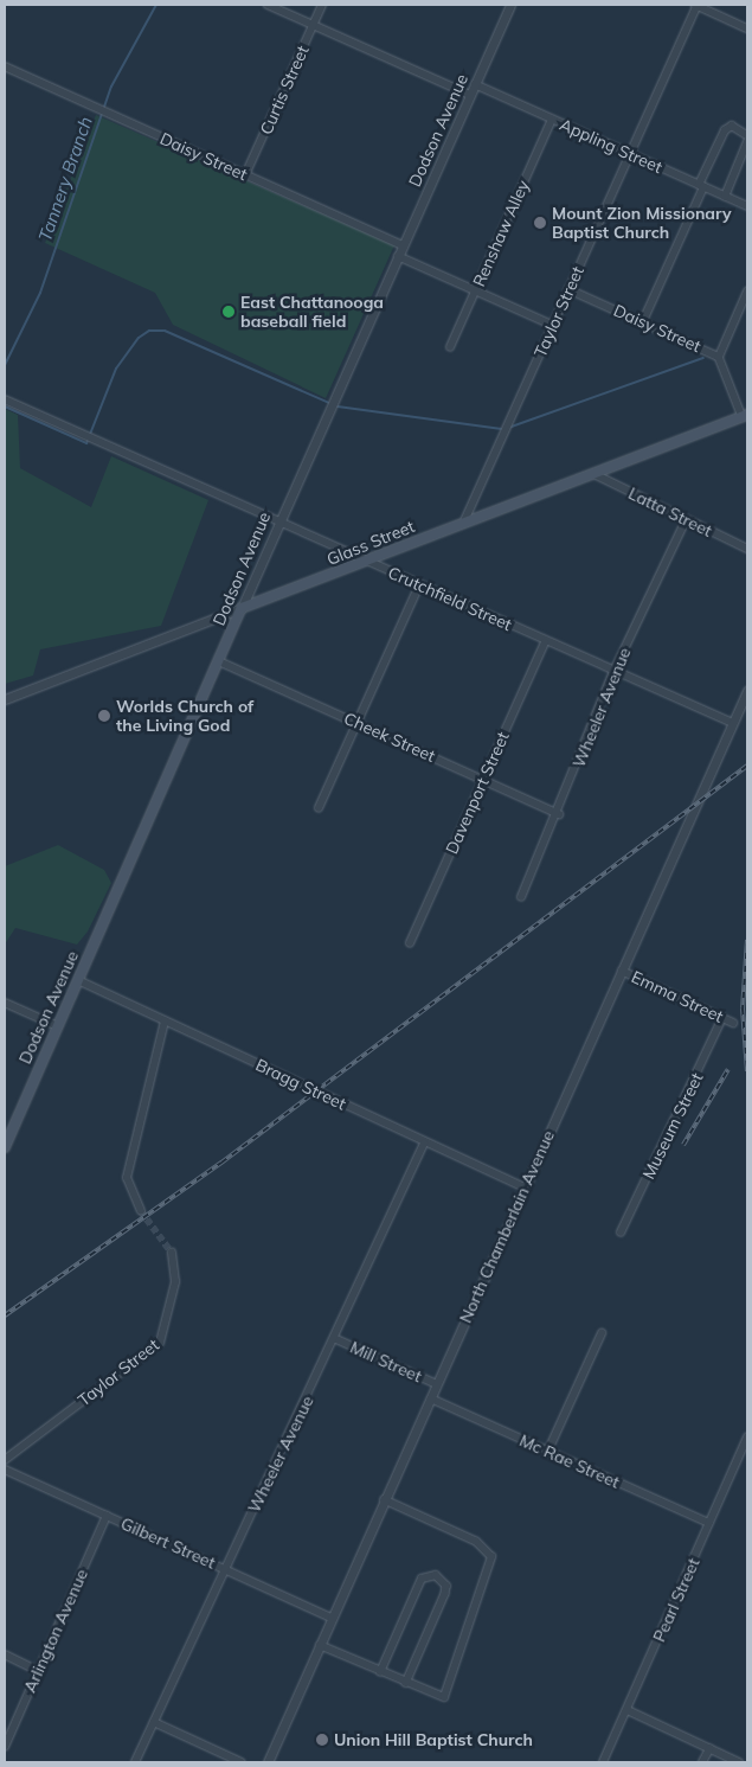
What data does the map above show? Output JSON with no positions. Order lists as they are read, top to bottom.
{
  "streets": {
    "main road": ["Dodson Avenue", "Glass Street"],
    "street": [
      "Curtis Street",
      "Appling Street",
      "Daisy Street",
      "Renshaw Alley",
      "Taylor Street",
      "Latta Street",
      "Crutchfield Street",
      "Wheeler Avenue",
      "Cheek Street",
      "Davenport Street",
      "Emma Street",
      "Bragg Street",
      "Museum Street",
      "North Chamberlain Avenue",
      "Mill Street",
      "Mc Rae Street",
      "Gilbert Street",
      "Pearl Street",
      "Arlington Avenue"
    ]
  },
  "crossings": [
    ["Curtis Street", "Daisy Street"],
    ["Dodson Avenue", "Appling Street"],
    ["Dodson Avenue", "Daisy Street"],
    ["Dodson Avenue", "Glass Street"],
    ["Dodson Avenue", "Crutchfield Street"],
    ["Dodson Avenue", "Cheek Street"],
    ["Dodson Avenue", "Bragg Street"],
    ["Appling Street", "Renshaw Alley"],
    ["Appling Street", "Taylor Street"],
    ["Daisy Street", "Taylor Street"],
    ["Daisy Street", "Glass Street"],
    ["Taylor Street", "Glass Street"],
    ["Latta Street", "Glass Street"],
    ["Latta Street", "Wheeler Avenue"],
    ["Glass Street", "Crutchfield Street"],
    ["Crutchfield Street", "Wheeler Avenue"],
    ["Crutchfield Street", "Davenport Street"],
    ["Crutchfield Street", "North Chamberlain Avenue"],
    ["Wheeler Avenue", "Cheek Street"],
    ["Wheeler Avenue", "Bragg Street"],
    ["Wheeler Avenue", "Mill Street"],
    ["Wheeler Avenue", "Gilbert Street"],
    ["Cheek Street", "Davenport Street"],
    ["Emma Street", "Museum Street"],
    ["Emma Street", "North Chamberlain Avenue"],
    ["Bragg Street", "North Chamberlain Avenue"],
    ["North Chamberlain Avenue", "Mill Street"],
    ["North Chamberlain Avenue", "Mc Rae Street"],
    ["North Chamberlain Avenue", "Gilbert Street"],
    ["Mc Rae Street", "Pearl Street"],
    ["Gilbert Street", "Arlington Avenue"]
  ],
  "water": ["Tannery Branch"],
  "places": [
    "Mount Zion Missionary Baptist Church",
    "East Chattanooga baseball field",
    "Worlds Church of the Living God",
    "Union Hill Baptist Church"
  ]
}
